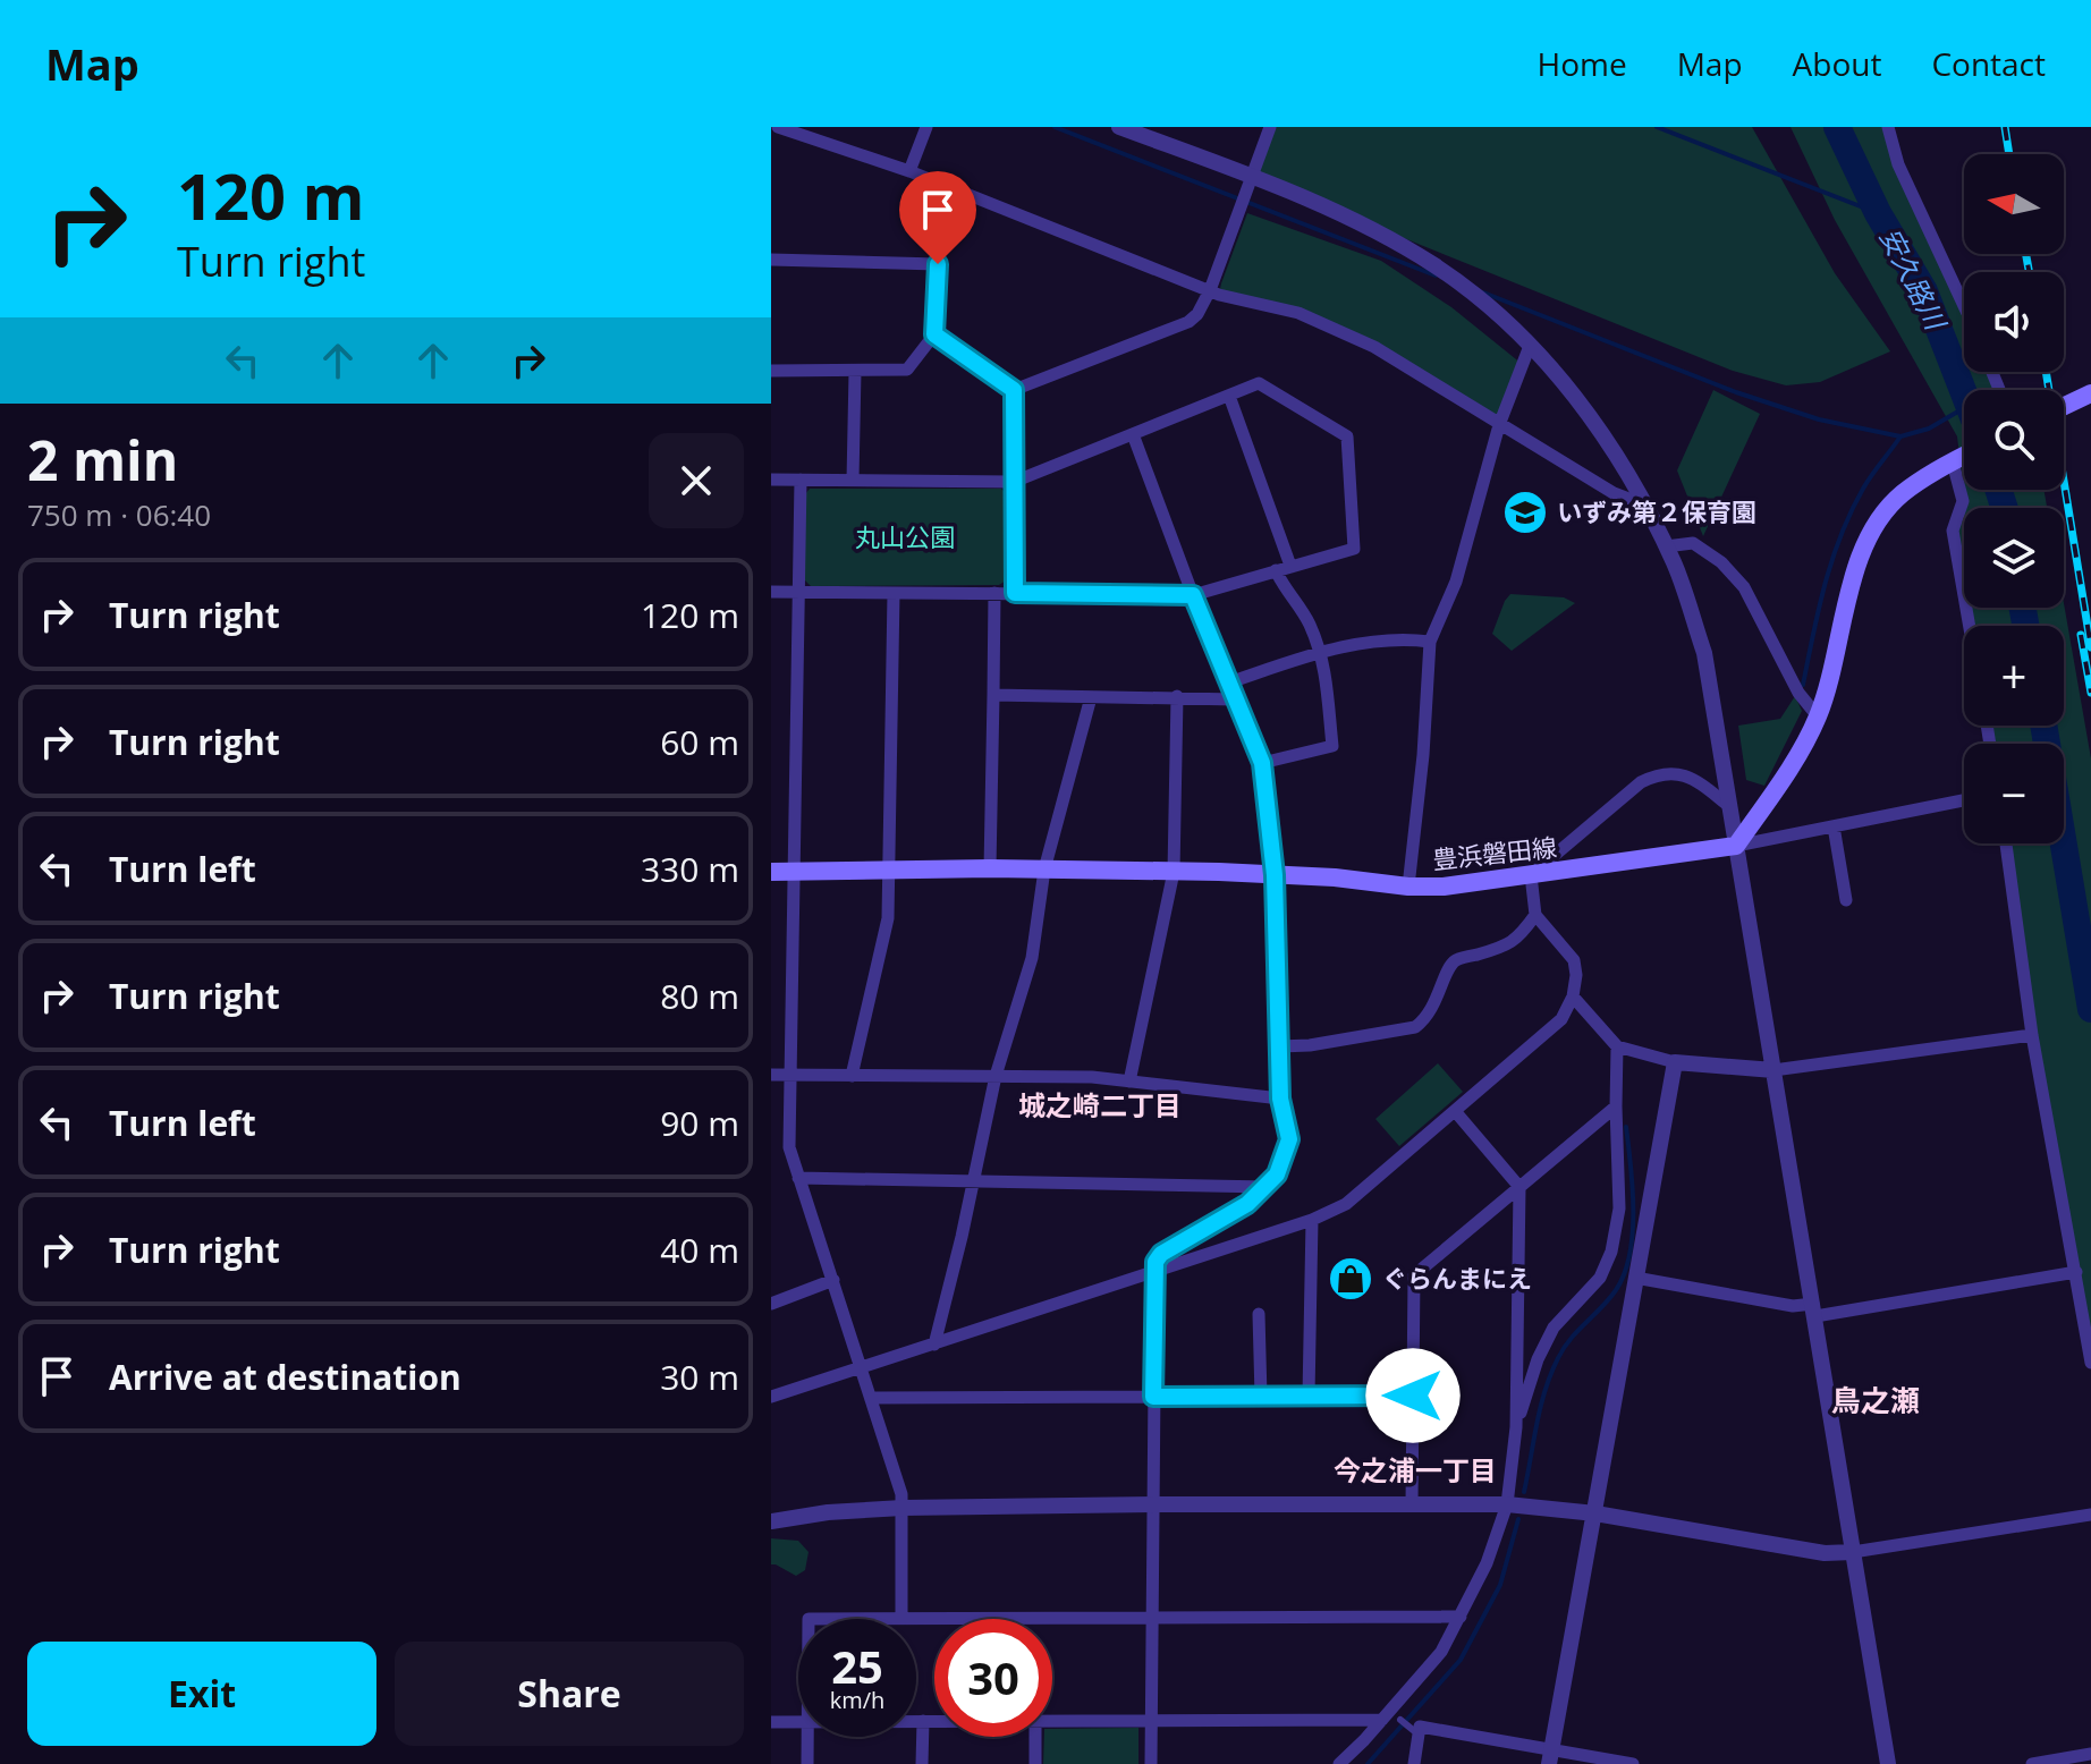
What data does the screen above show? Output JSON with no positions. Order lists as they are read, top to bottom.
{
  "streets": {
    "main road": ["豊浜磐田線"]
  },
  "districts": ["城之崎二丁目", "鳥之瀬", "今之浦一丁目"],
  "water": ["安久路川"],
  "parks": ["丸山公園"],
  "places": {
    "school or university": ["いずみ第２保育園"],
    "shop": ["ぐらんまにえ"]
  },
  "north": "left",
  "page": {
    "header": "Map",
    "nav": [
      "Home",
      "Map",
      "About",
      "Contact"
    ],
    "turn": ["120 m", "Turn right"],
    "map_buttons": ["+", "−"],
    "heading": ["2 min", "750 m · 06:40"],
    "list": [
      {
        "name": "Turn right",
        "value": "120 m"
      },
      {
        "name": "Turn right",
        "value": "60 m"
      },
      {
        "name": "Turn left",
        "value": "330 m"
      },
      {
        "name": "Turn right",
        "value": "80 m"
      },
      {
        "name": "Turn left",
        "value": "90 m"
      },
      {
        "name": "Turn right",
        "value": "40 m"
      },
      {
        "name": "Arrive at destination",
        "value": "30 m"
      }
    ],
    "speed": "25 km/h",
    "limit": "30",
    "buttons": ["Exit", "Share"]
  }
}
